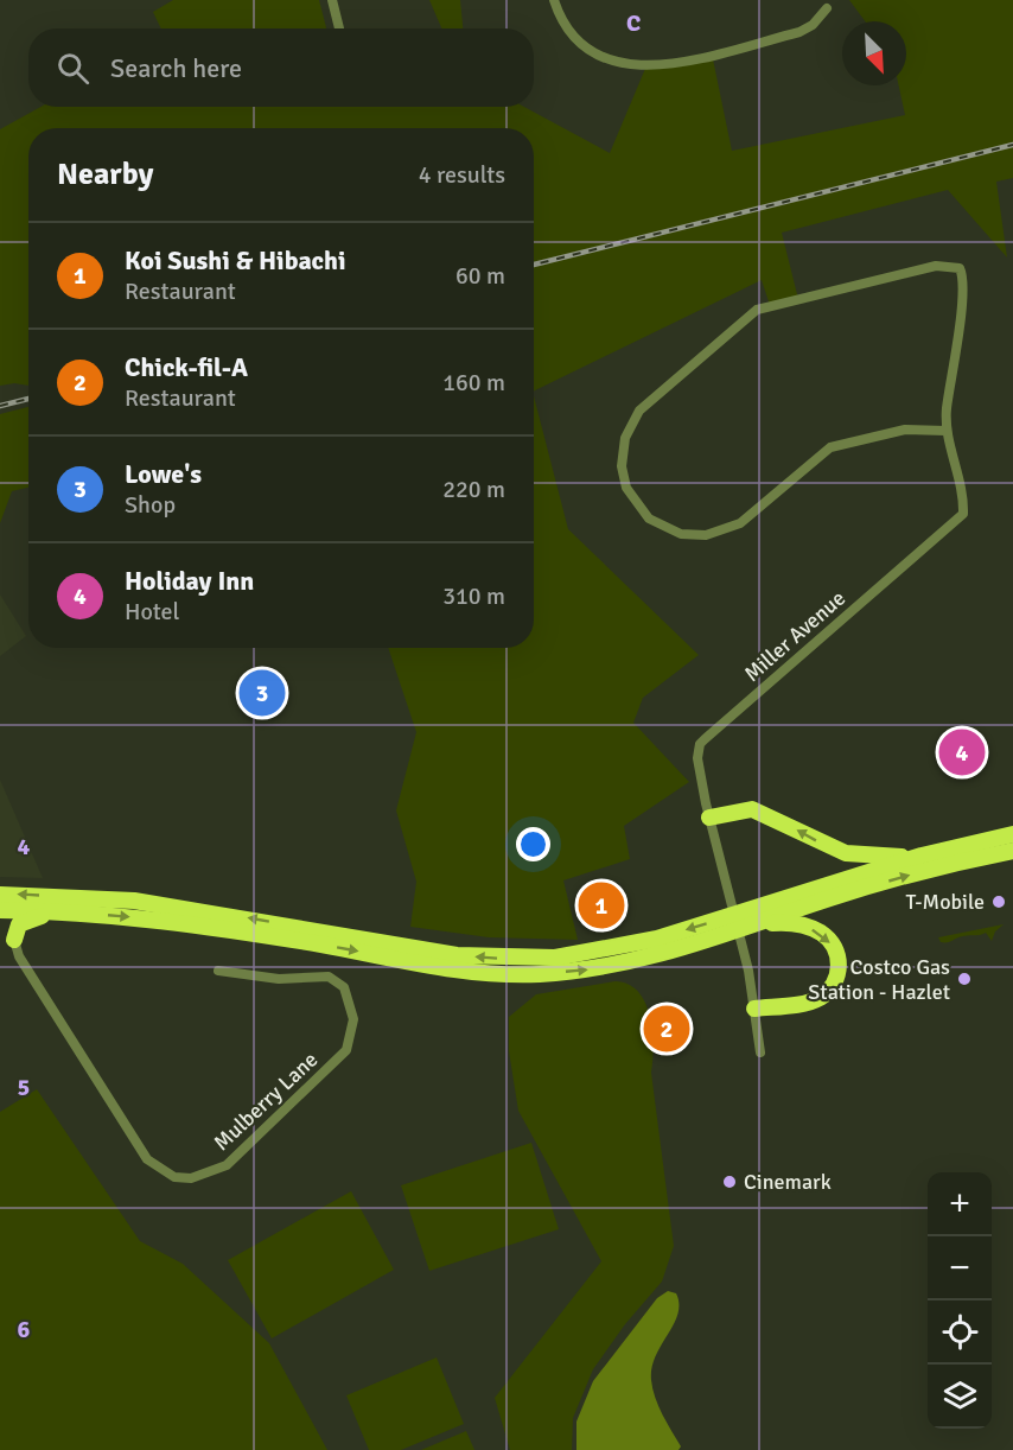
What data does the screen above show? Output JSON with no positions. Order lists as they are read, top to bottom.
{
  "streets": {
    "street": ["Miller Avenue", "Mulberry Lane"]
  },
  "places": ["T-Mobile", "Costco Gas Station - Hazlet", "Cinemark"],
  "north": "bottom right",
  "page": {
    "search": "Search here",
    "heading": ["Nearby", "4 results"],
    "list": [
      {
        "mark": "1",
        "name": "Koi Sushi & Hibachi",
        "note": "Restaurant",
        "value": "60 m"
      },
      {
        "mark": "2",
        "name": "Chick-fil-A",
        "note": "Restaurant",
        "value": "160 m"
      },
      {
        "mark": "3",
        "name": "Lowe's",
        "note": "Shop",
        "value": "220 m"
      },
      {
        "mark": "4",
        "name": "Holiday Inn",
        "note": "Hotel",
        "value": "310 m"
      }
    ],
    "pins": [
      "3",
      "4",
      "1",
      "2"
    ],
    "map_buttons": ["+", "−"]
  },
  "grid": {
    "columns": ["C"],
    "rows": ["4", "5", "6"]
  }
}
